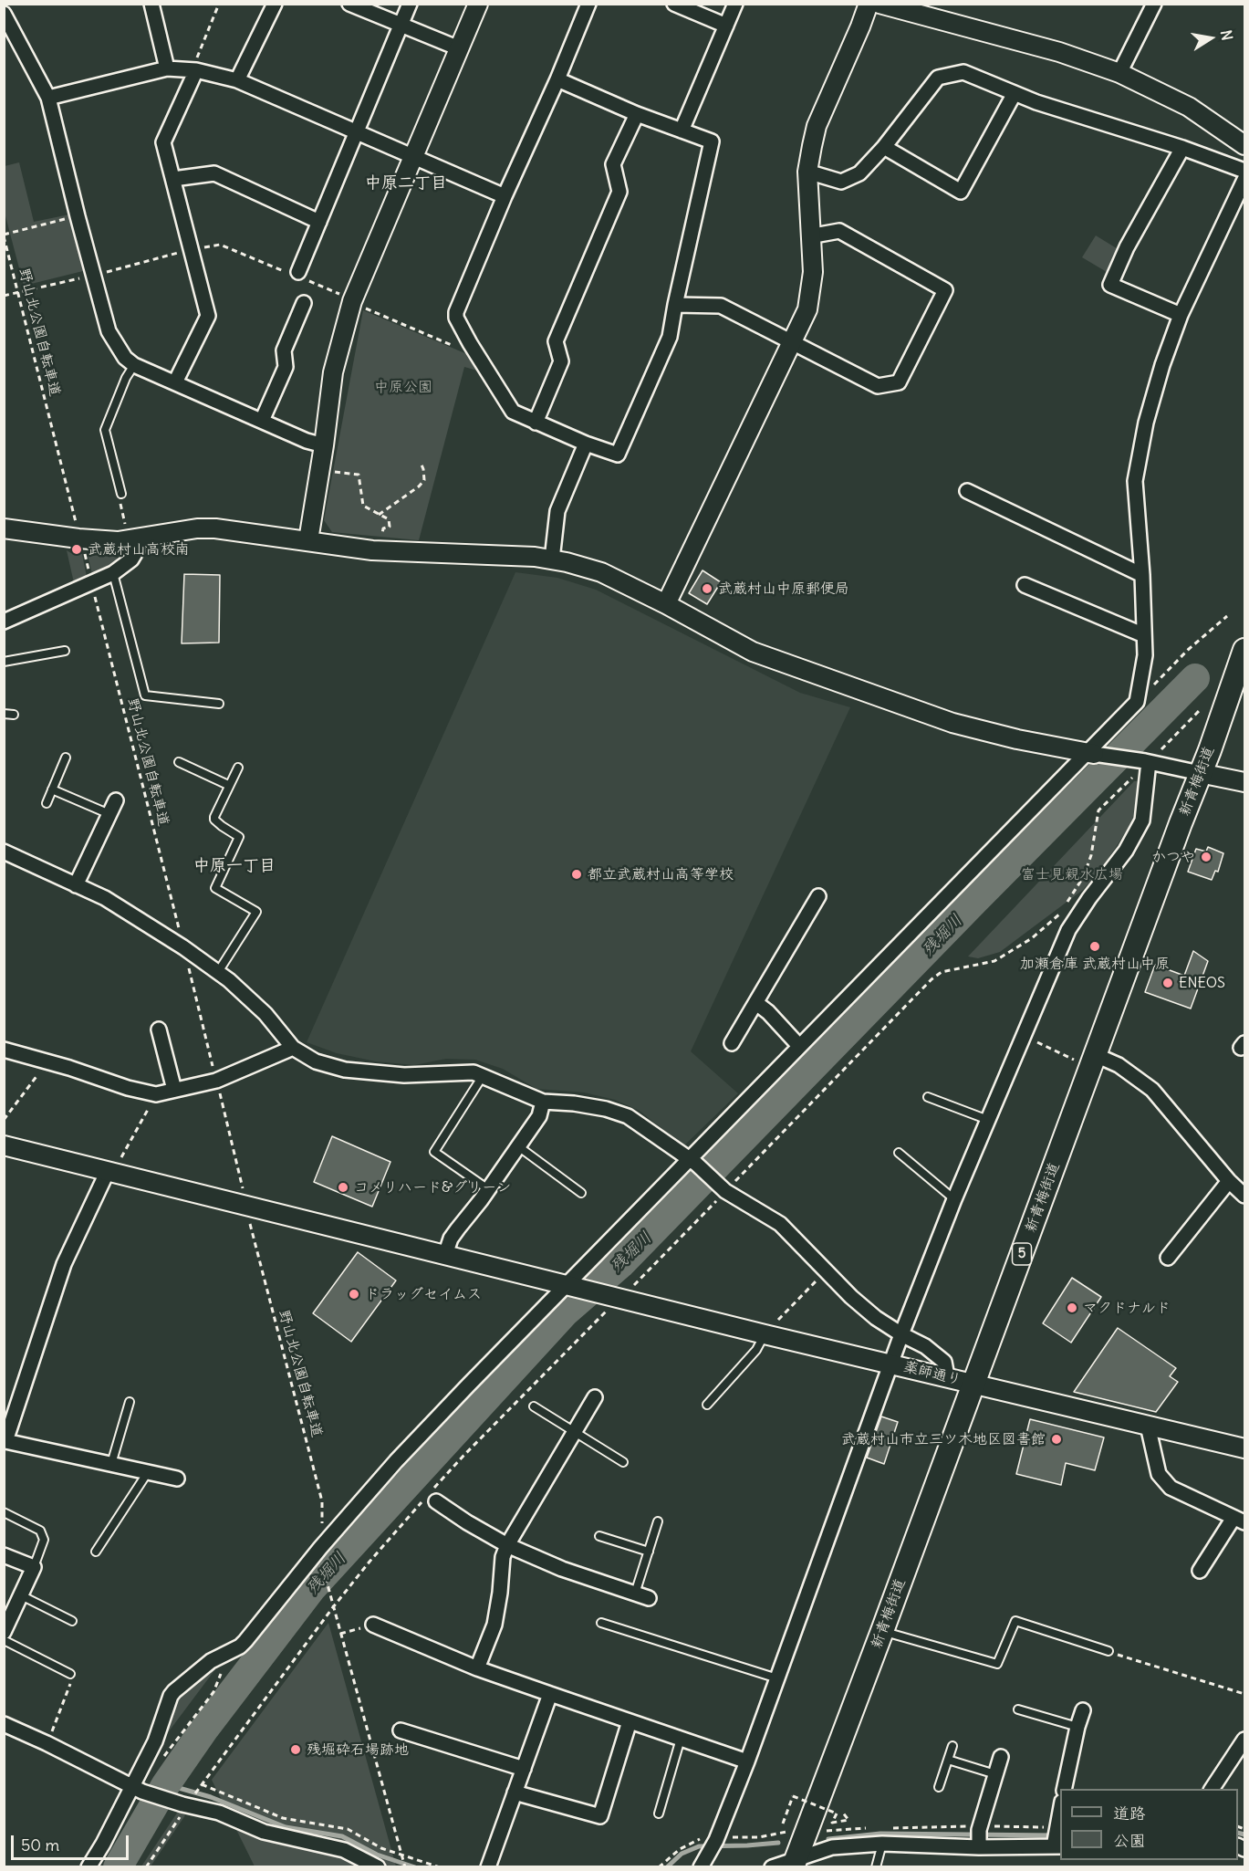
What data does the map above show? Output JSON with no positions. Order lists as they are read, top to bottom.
{
  "streets": {
    "main road": ["新青梅街道", "5"],
    "street": ["薬師通り"],
    "path": ["野山北公園自転車道"]
  },
  "crossings": [
    ["新青梅街道", "薬師通り"]
  ],
  "districts": ["中原二丁目", "中原一丁目"],
  "water": ["残堀川"],
  "parks": ["中原公園", "富士見親水広場"],
  "places": [
    "武蔵村山高校南",
    "武蔵村山中原郵便局",
    "かつや",
    "都立武蔵村山高等学校",
    "加瀬倉庫 武蔵村山中原",
    "ENEOS",
    "コメリハード&グリーン",
    "ドラッグセイムス",
    "マクドナルド",
    "武蔵村山市立三ツ木地区図書館",
    "残堀砕石場跡地"
  ],
  "legend": ["道路", "公園"],
  "scale_bar": "50 m",
  "north": "right"
}
